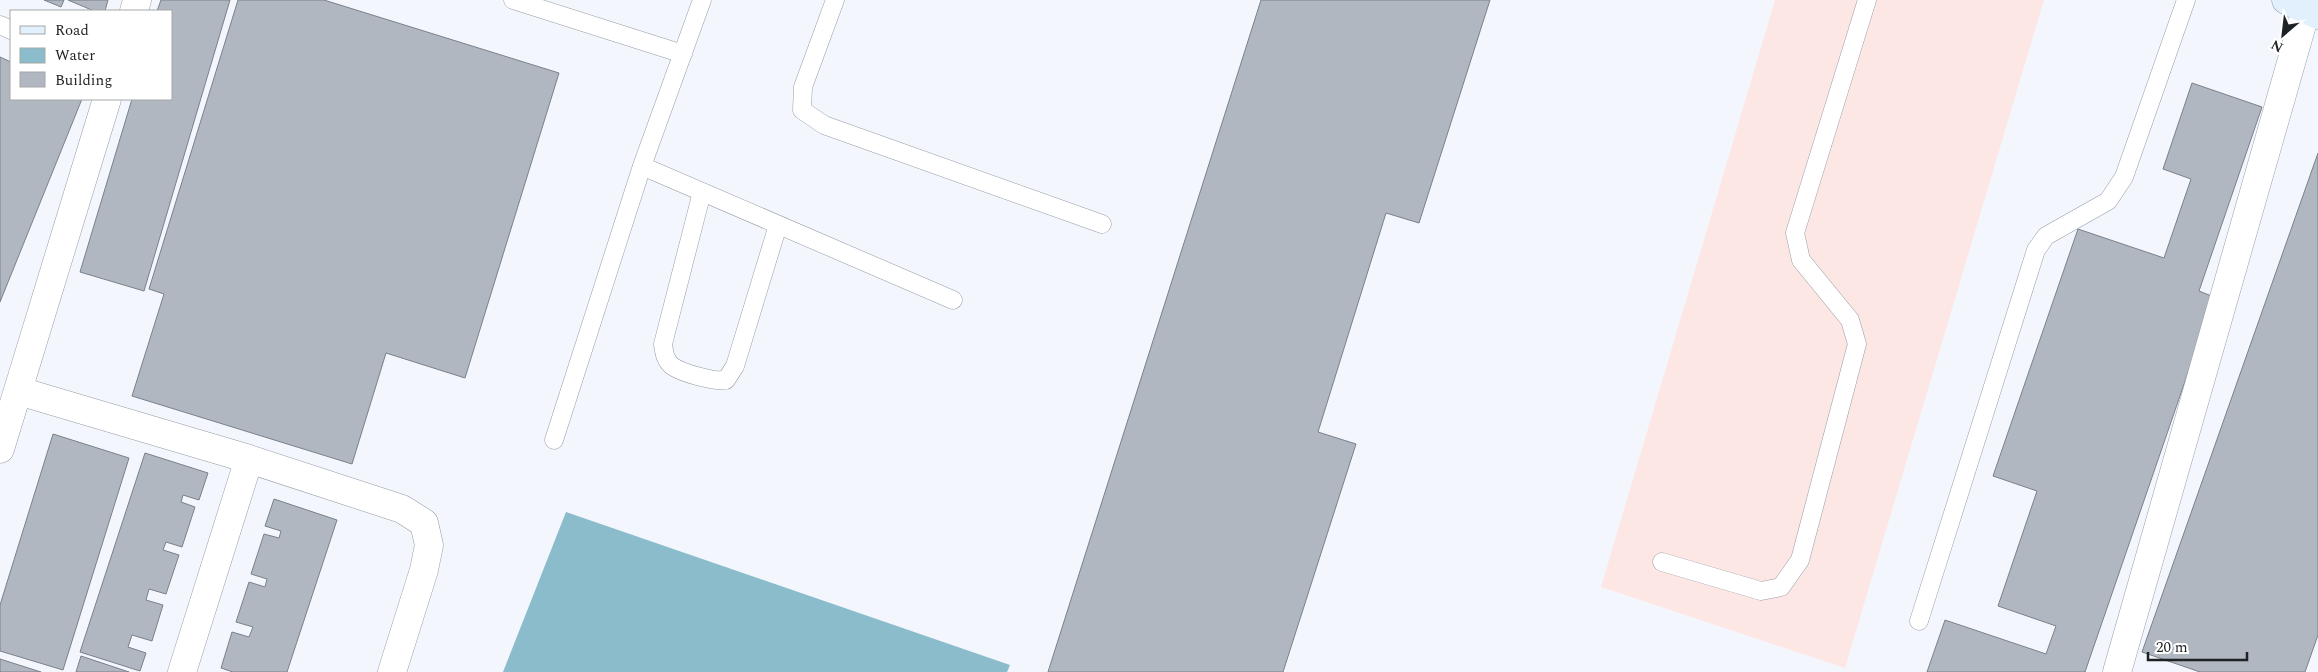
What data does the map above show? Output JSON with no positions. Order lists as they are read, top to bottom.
{
  "legend": ["Road", "Water", "Building"],
  "scale_bar": "20 m",
  "north": "bottom left"
}
